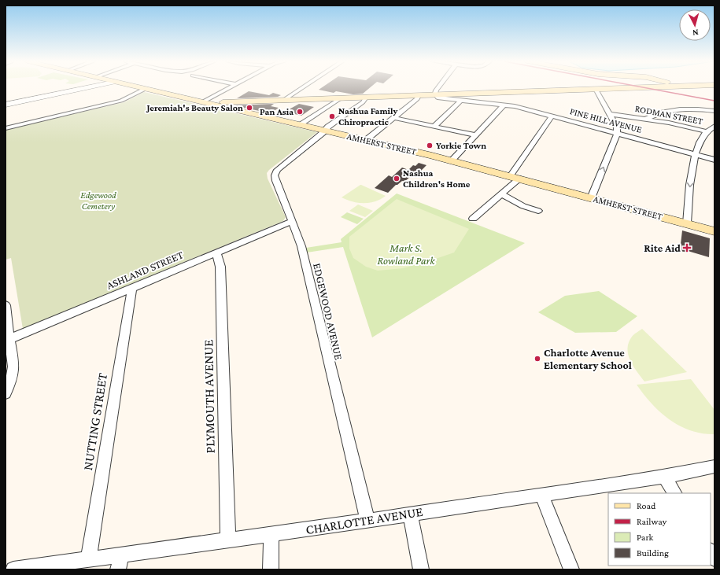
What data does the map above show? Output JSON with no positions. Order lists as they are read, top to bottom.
{
  "streets": {
    "main road": ["AMHERST STREET"],
    "street": [
      "RODMAN STREET",
      "PINE HILL AVENUE",
      "ASHLAND STREET",
      "EDGEWOOD AVENUE",
      "PLYMOUTH AVENUE",
      "NUTTING STREET",
      "CHARLOTTE AVENUE"
    ]
  },
  "crossings": [
    ["AMHERST STREET", "EDGEWOOD AVENUE"],
    ["ASHLAND STREET", "EDGEWOOD AVENUE"],
    ["ASHLAND STREET", "PLYMOUTH AVENUE"],
    ["ASHLAND STREET", "NUTTING STREET"],
    ["EDGEWOOD AVENUE", "CHARLOTTE AVENUE"],
    ["PLYMOUTH AVENUE", "CHARLOTTE AVENUE"],
    ["NUTTING STREET", "CHARLOTTE AVENUE"]
  ],
  "parks": ["Edgewood Cemetery", "Mark S. Rowland Park"],
  "places": {
    "other": [
      "Jeremiah's Beauty Salon",
      "Pan Asia",
      "Nashua Family Chiropractic",
      "Yorkie Town",
      "Nashua Children's Home",
      "Charlotte Avenue Elementary School"
    ],
    "health": ["Rite Aid"]
  },
  "legend": [
    "Road",
    "Railway",
    "Park",
    "Building"
  ],
  "north": "bottom"
}
